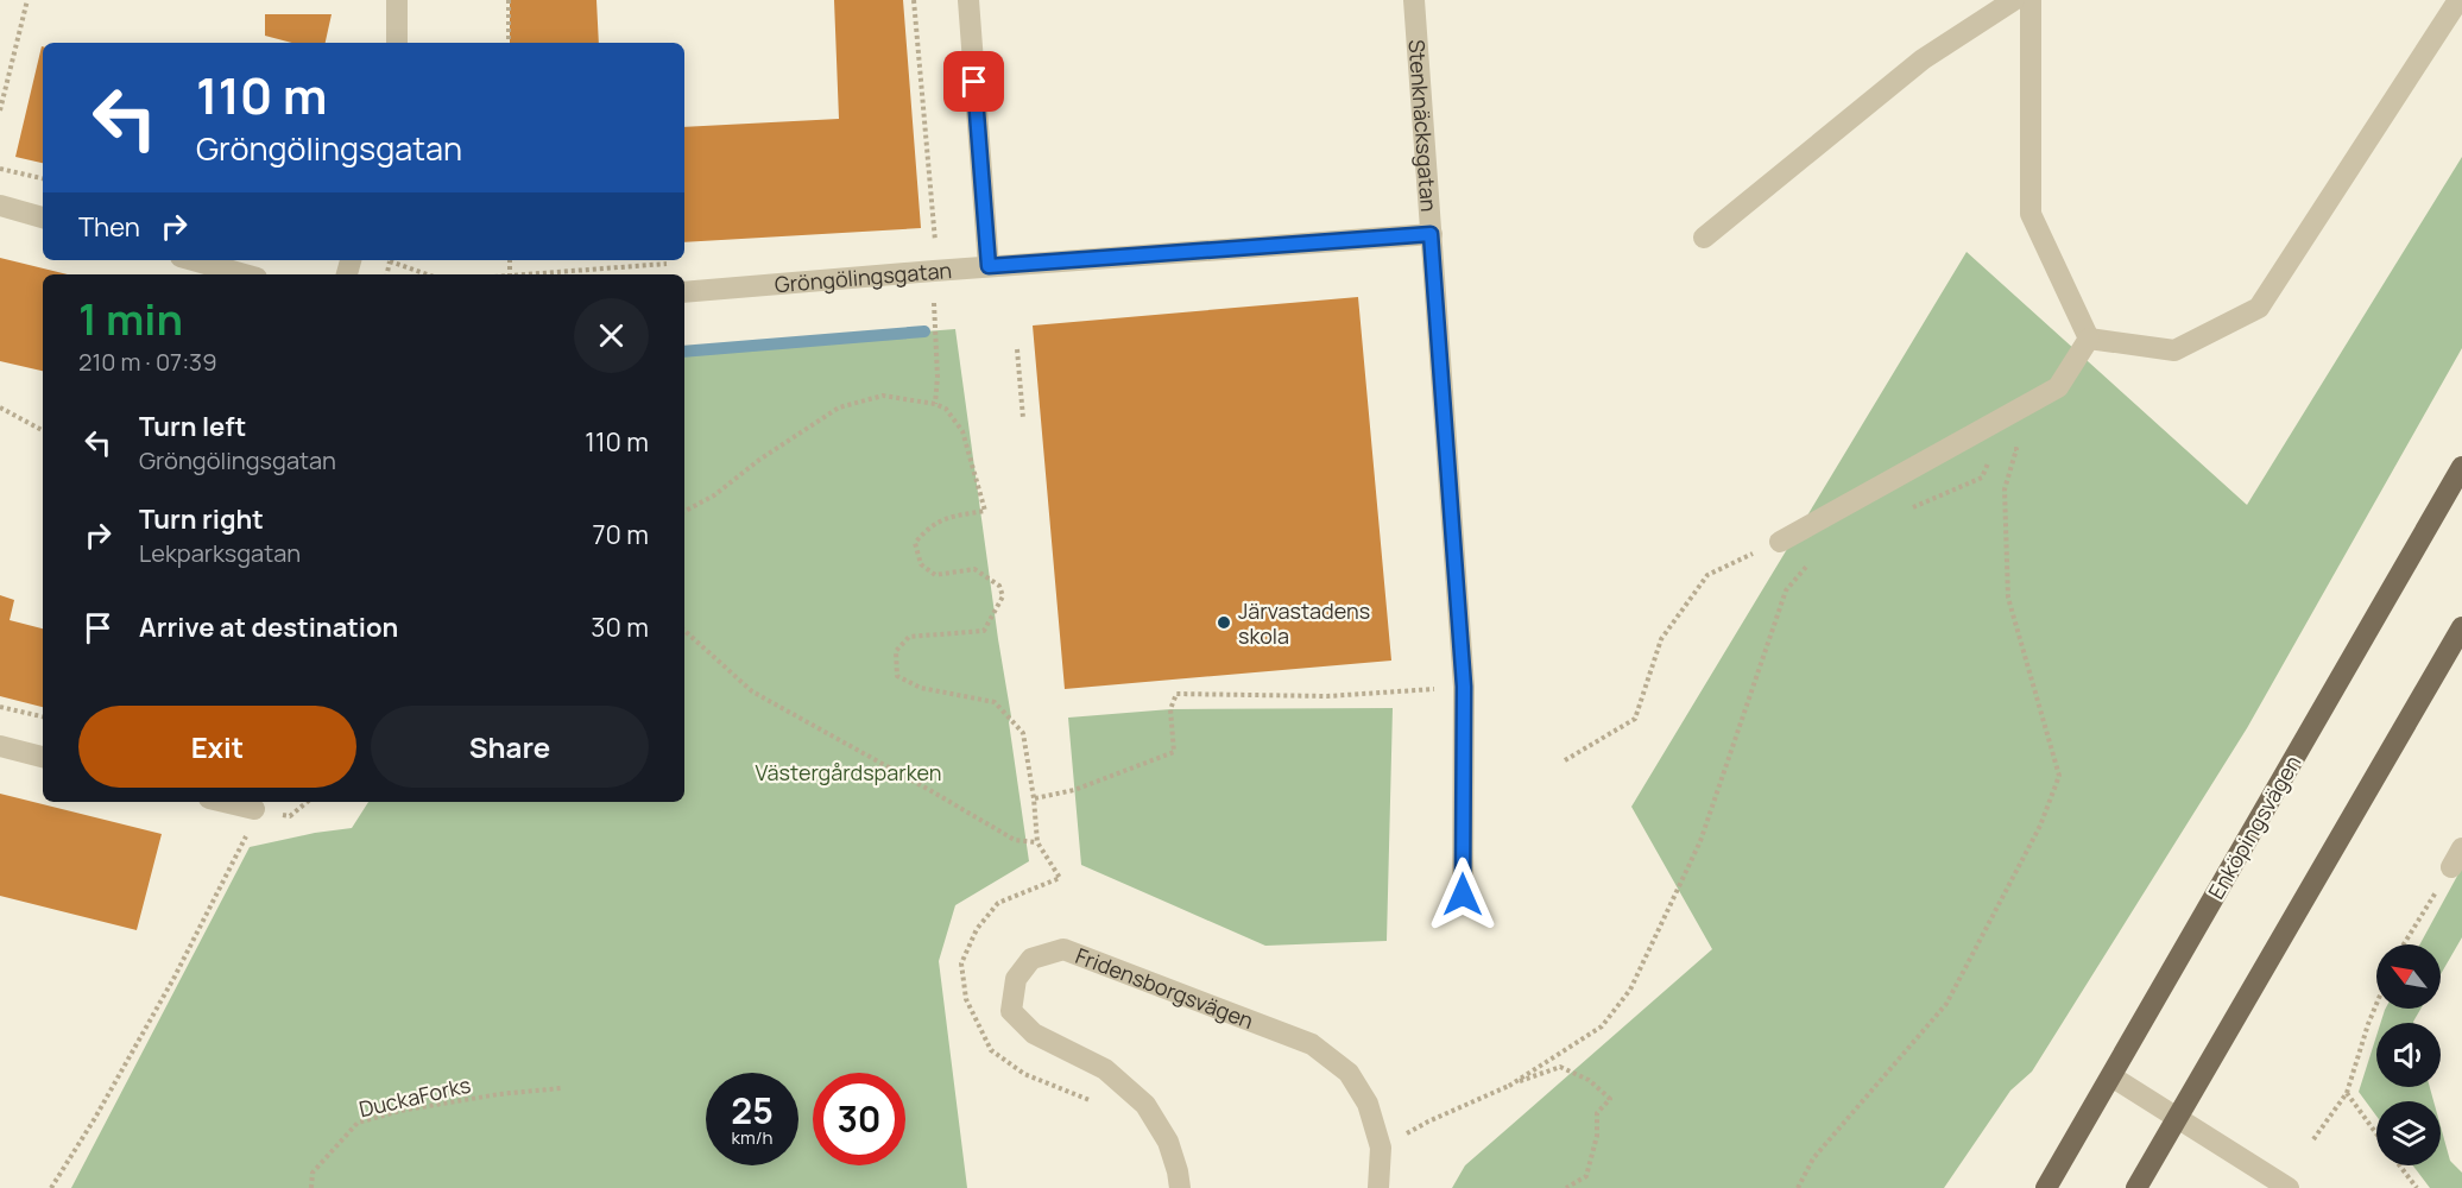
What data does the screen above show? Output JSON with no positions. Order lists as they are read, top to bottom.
{
  "streets": {
    "main road": ["Enköpingsvägen"],
    "street": ["Stenknäcksgatan", "Gröngölingsgatan", "Fridensborgsvägen"],
    "path": ["DuckaForks"]
  },
  "crossings": [
    ["Stenknäcksgatan", "Gröngölingsgatan"]
  ],
  "parks": ["Västergårdsparken"],
  "places": ["Järvastadens skola"],
  "north": "top left",
  "page": {
    "turn": ["110 m", "Gröngölingsgatan"],
    "then": "Then",
    "heading": ["1 min", "210 m · 07:39"],
    "list": [
      {
        "name": "Turn left",
        "note": "Gröngölingsgatan",
        "value": "110 m"
      },
      {
        "name": "Turn right",
        "note": "Lekparksgatan",
        "value": "70 m"
      },
      {
        "name": "Arrive at destination",
        "value": "30 m"
      }
    ],
    "buttons": ["Exit", "Share"],
    "speed": "25 km/h",
    "limit": "30"
  }
}
